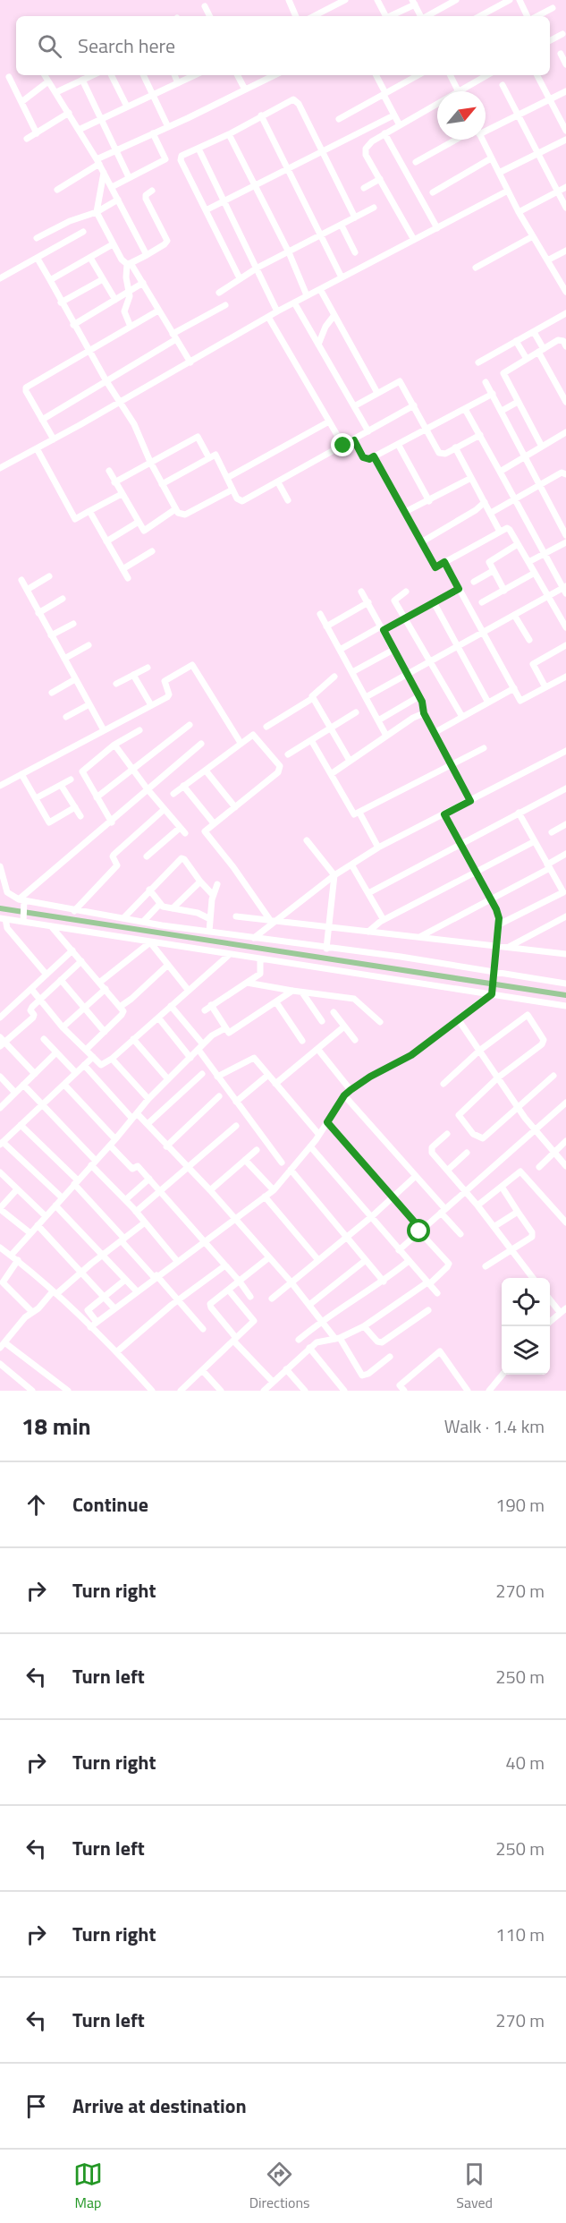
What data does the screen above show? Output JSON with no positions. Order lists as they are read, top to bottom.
{
  "north": "top right",
  "page": {
    "search": "Search here",
    "heading": ["18 min", "Walk · 1.4 km"],
    "list": [
      ["Continue", "190 m"],
      ["Turn right", "270 m"],
      ["Turn left", "250 m"],
      ["Turn right", "40 m"],
      ["Turn left", "250 m"],
      ["Turn right", "110 m"],
      ["Turn left", "270 m"],
      "Arrive at destination"
    ],
    "nav": ["Map", "Directions", "Saved"]
  }
}
